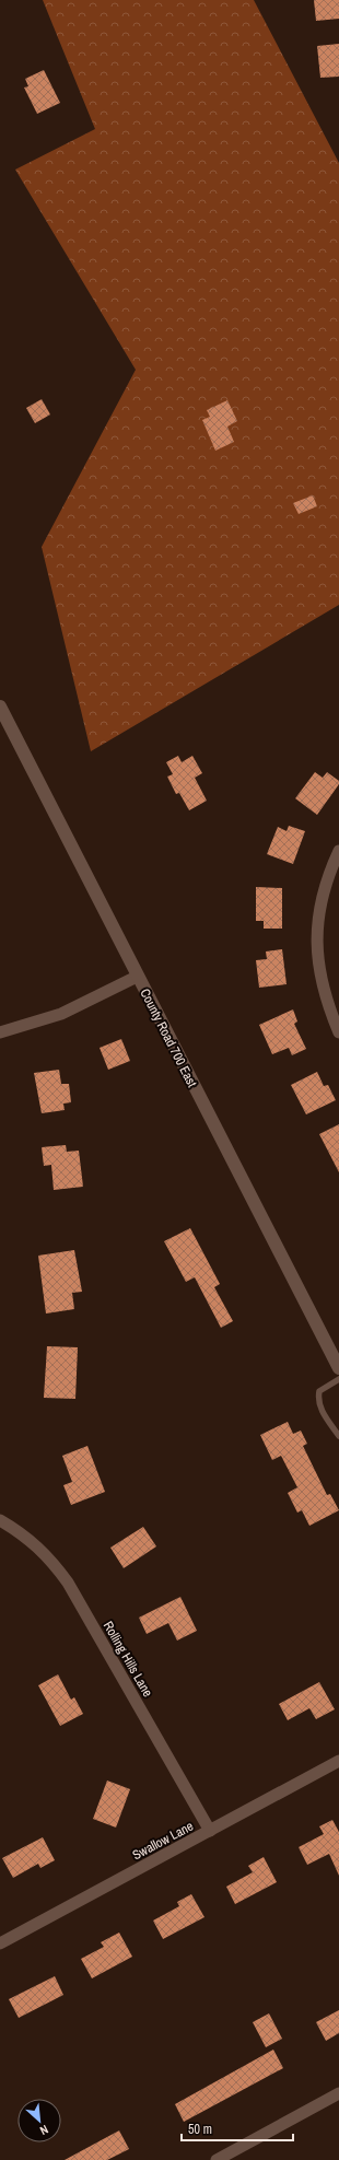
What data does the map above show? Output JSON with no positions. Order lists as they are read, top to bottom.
{
  "streets": {
    "main road": ["County Road 700 East"],
    "street": ["Rolling Hills Lane", "Swallow Lane"]
  },
  "crossings": [
    ["Rolling Hills Lane", "Swallow Lane"]
  ],
  "scale_bar": "50 m",
  "north": "bottom right"
}
